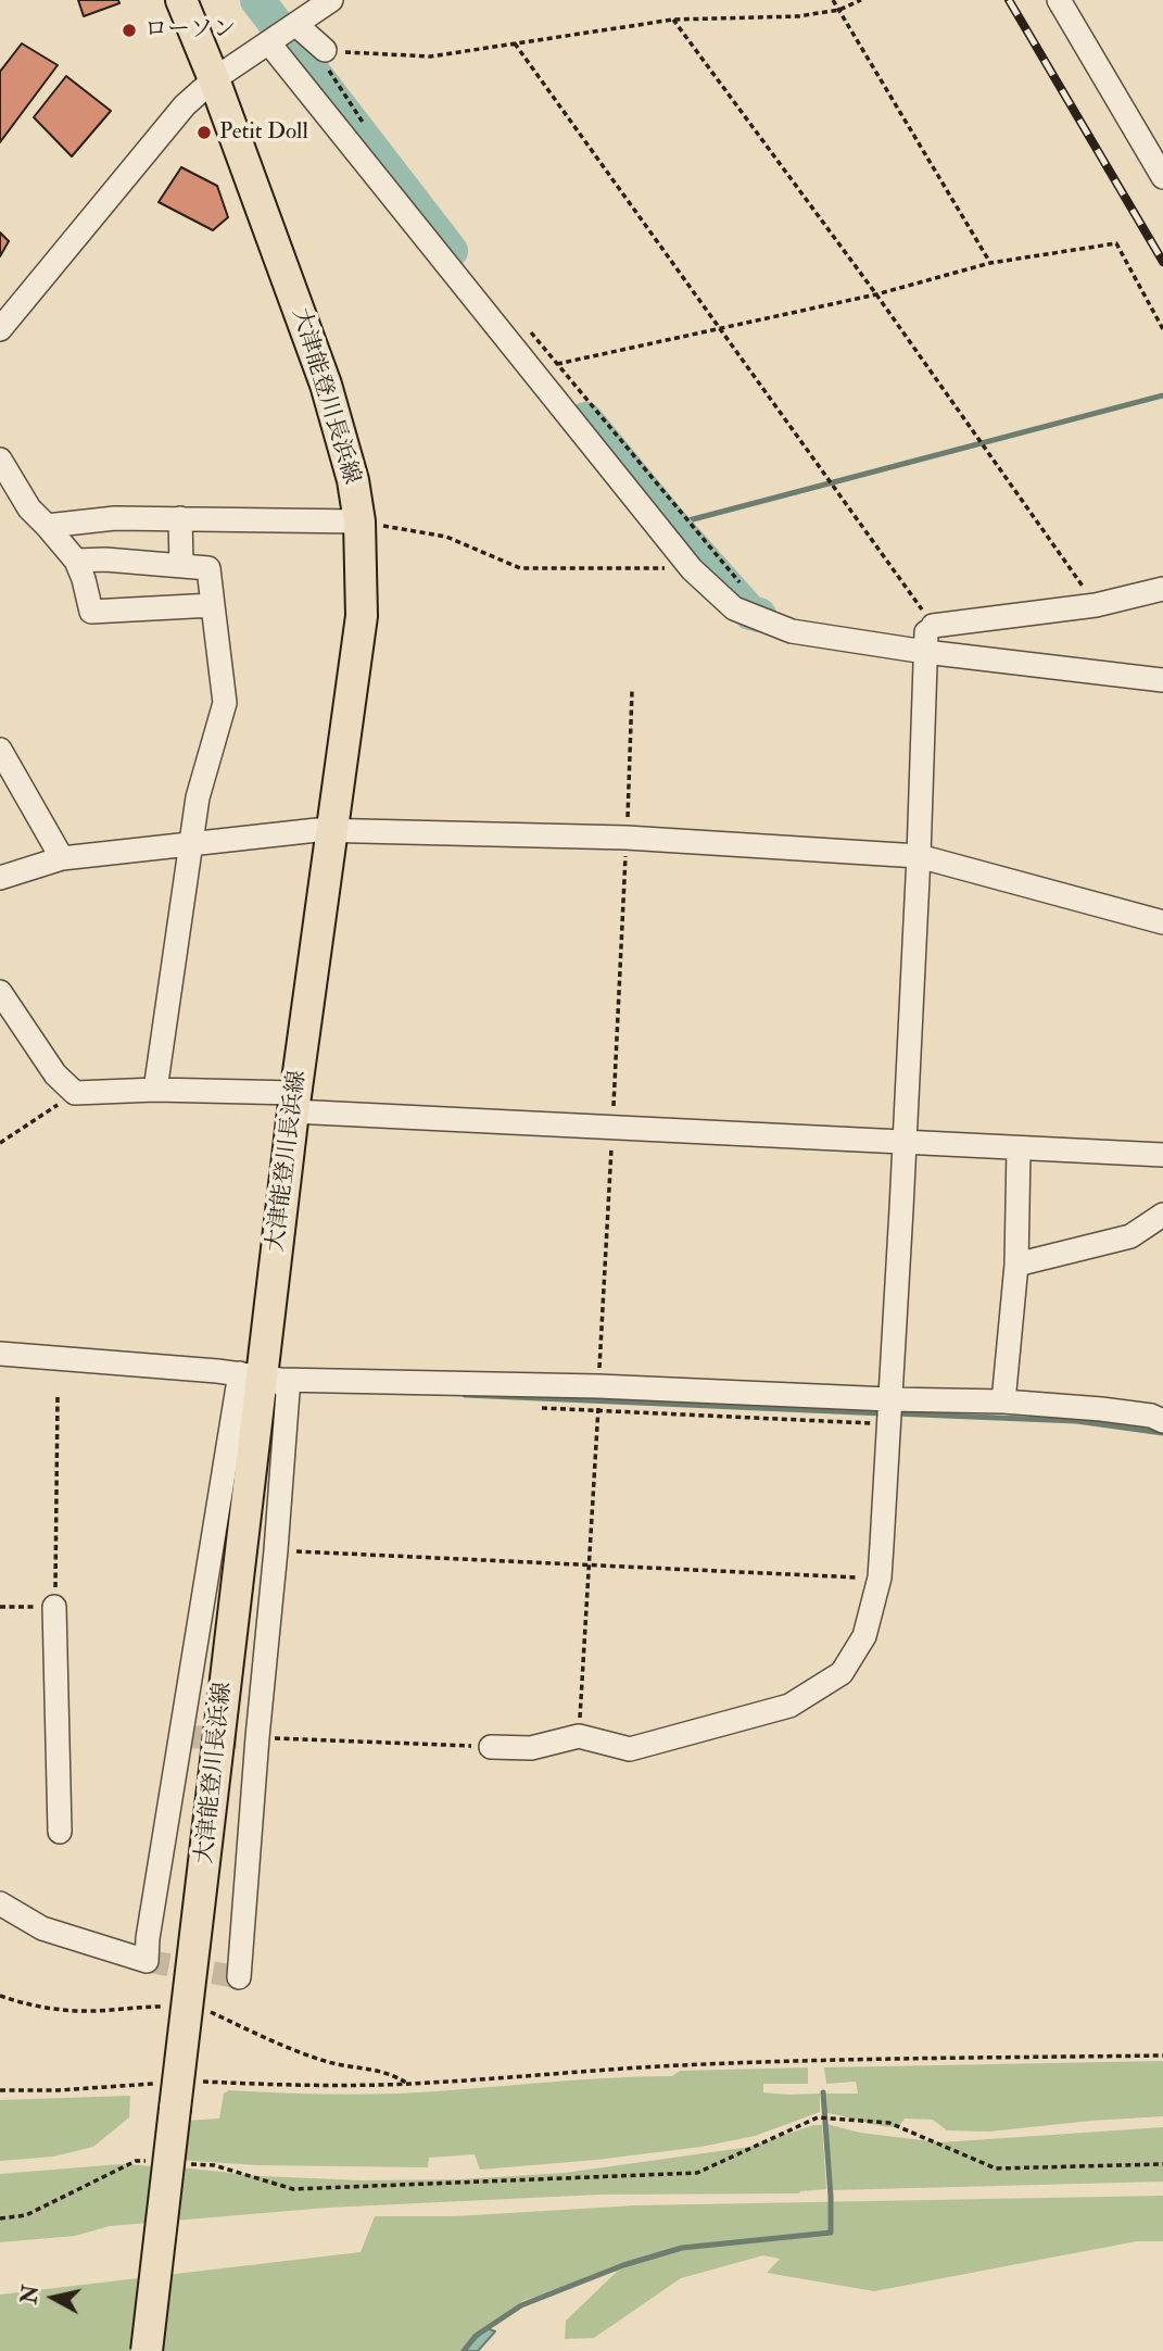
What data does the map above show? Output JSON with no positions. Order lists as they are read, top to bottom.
{
  "streets": {
    "main road": ["大津能登川長浜線"]
  },
  "places": ["ローソン", "Petit Doll"],
  "north": "left"
}
